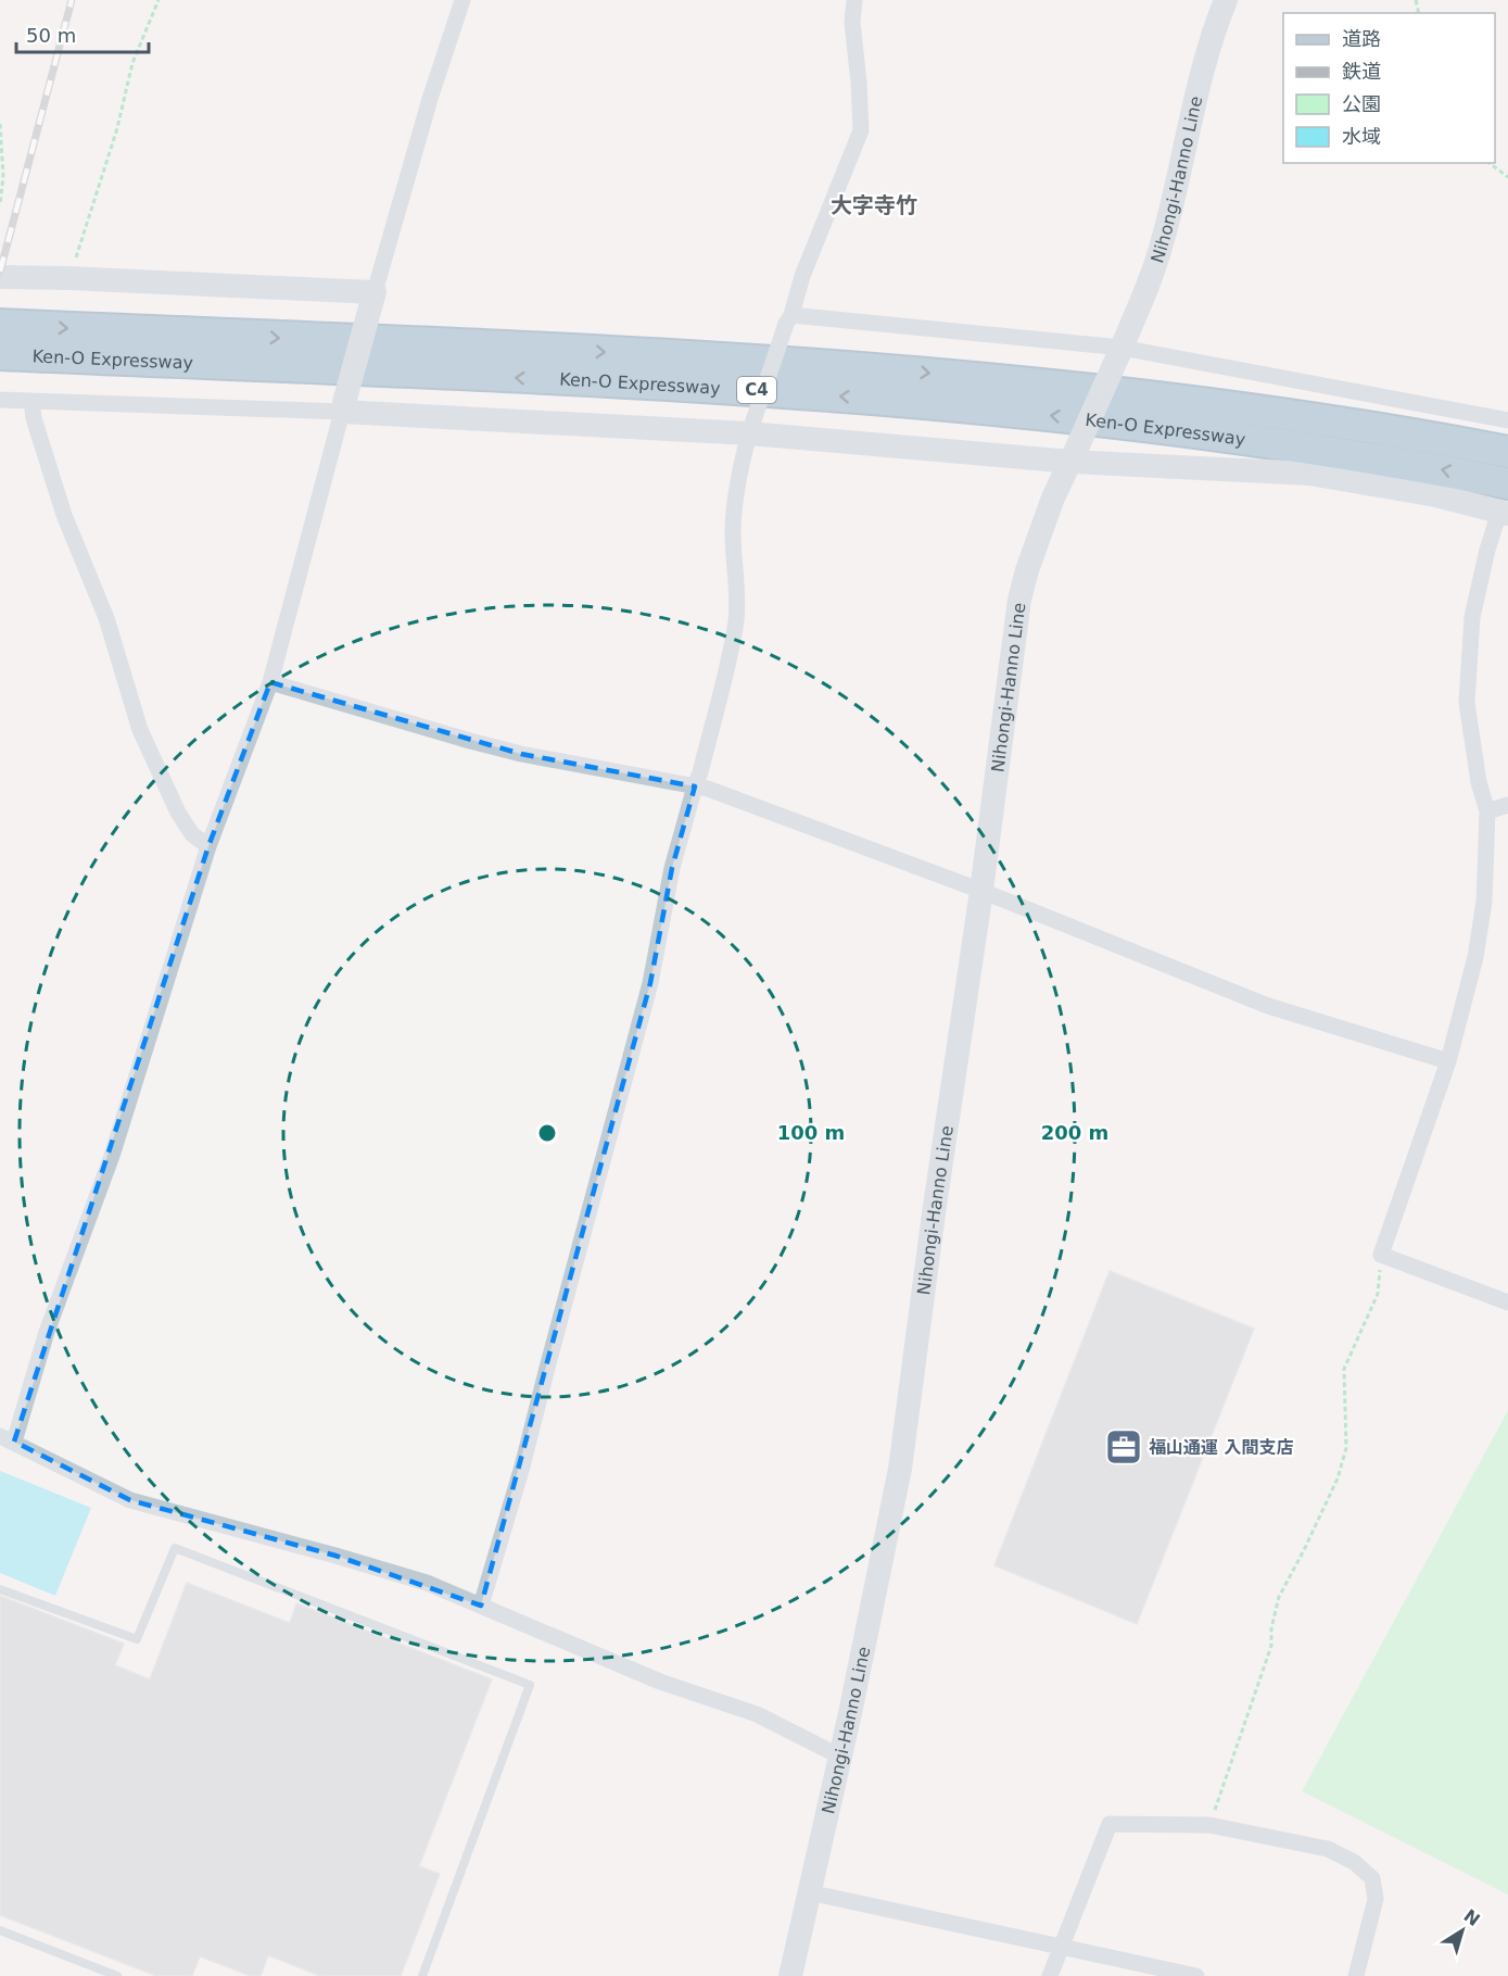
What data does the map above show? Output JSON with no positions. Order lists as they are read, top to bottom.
{
  "streets": {
    "highway": ["Ken-O Expressway", "C4"],
    "main road": ["Nihongi-Hanno Line"]
  },
  "districts": ["大字寺竹"],
  "places": {
    "office": ["福山通運 入間支店"]
  },
  "legend": [
    "道路",
    "鉄道",
    "公園",
    "水域"
  ],
  "scale_bar": "50 m",
  "north": "top right",
  "rings": ["100 m", "200 m"]
}
